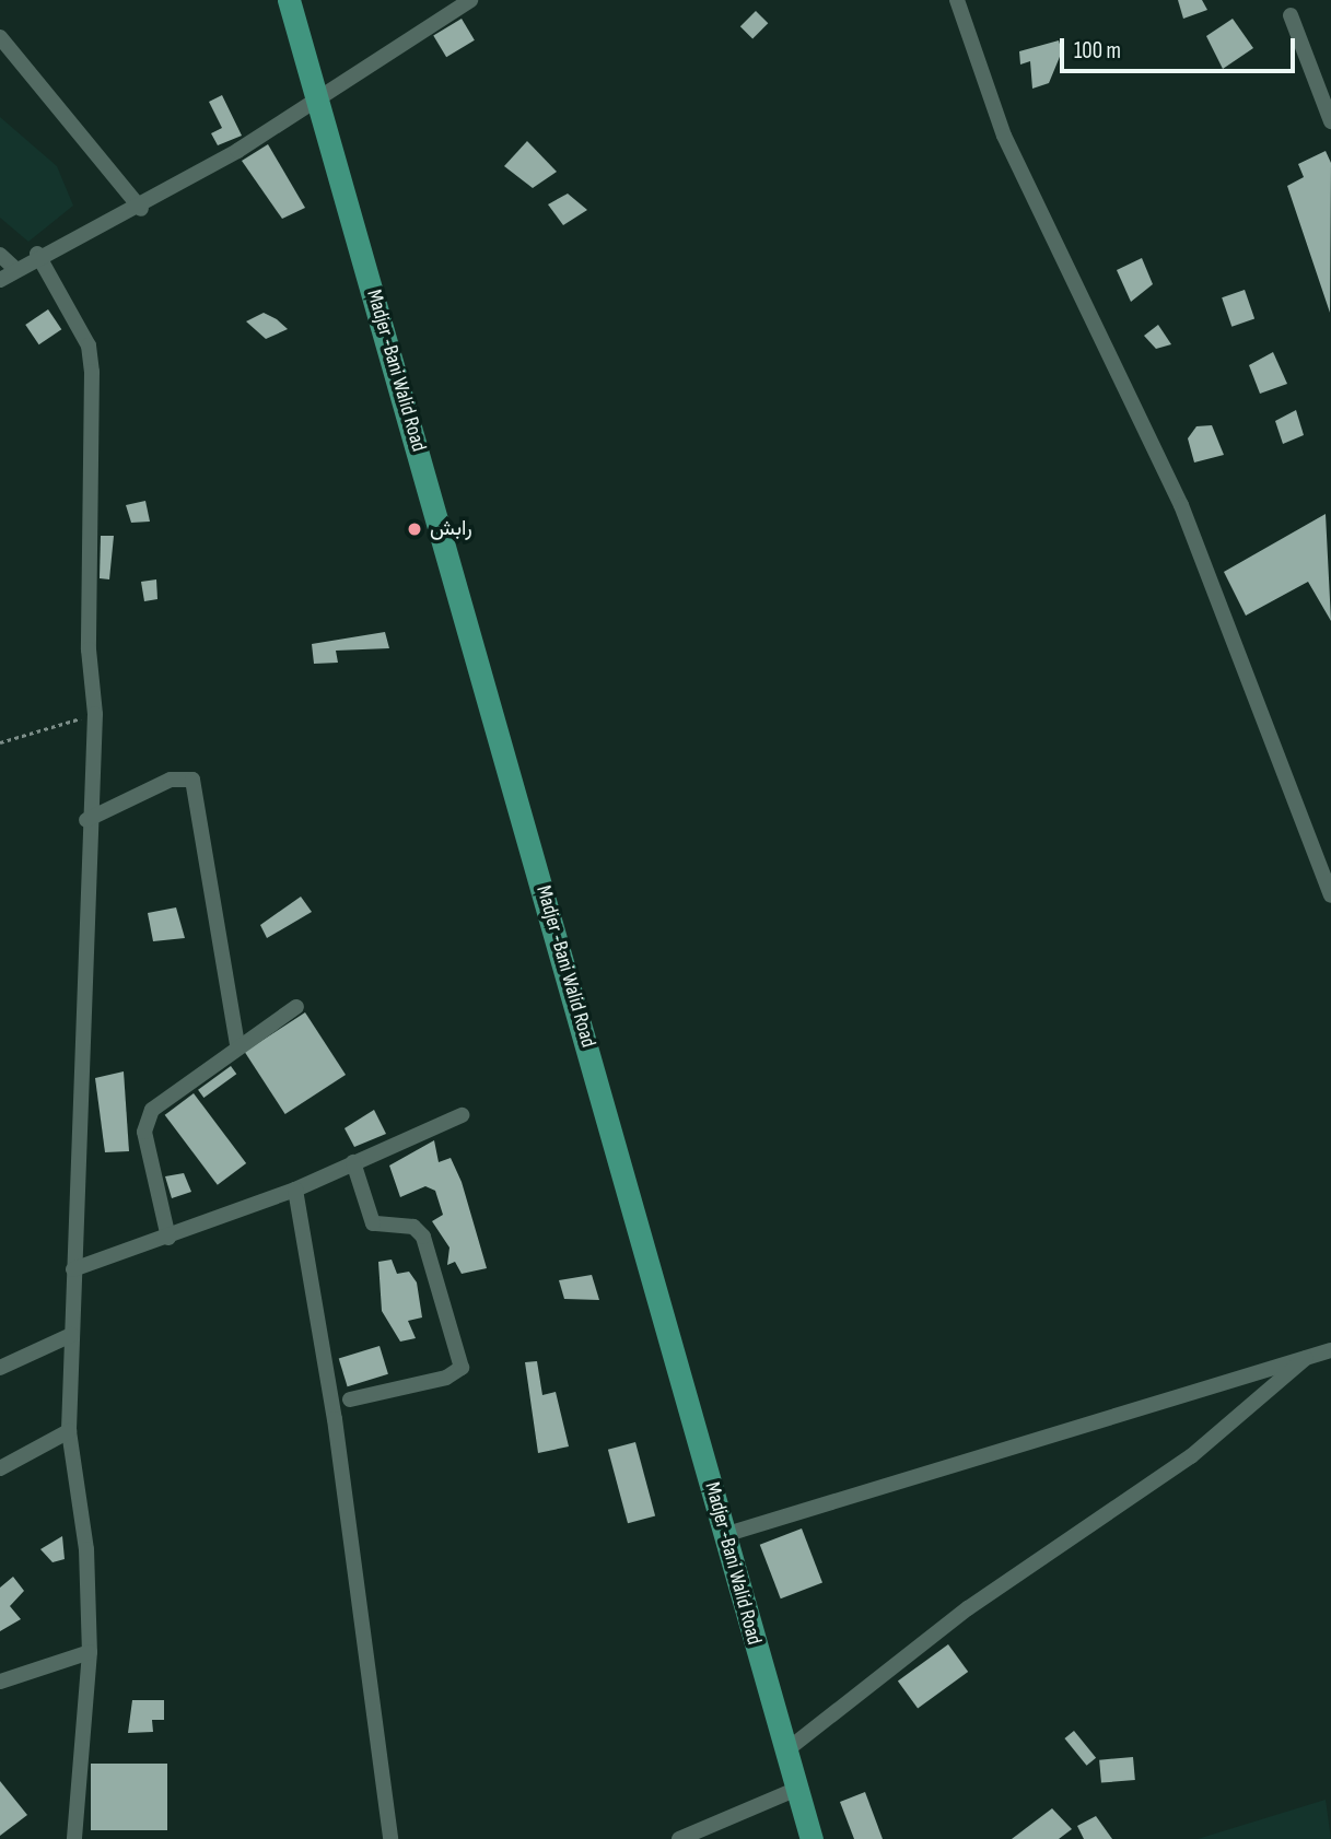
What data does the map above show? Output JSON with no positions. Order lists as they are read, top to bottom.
{
  "streets": {
    "highway": ["Madjer -Bani Walid Road"]
  },
  "places": ["رابش"],
  "scale_bar": "100 m"
}
